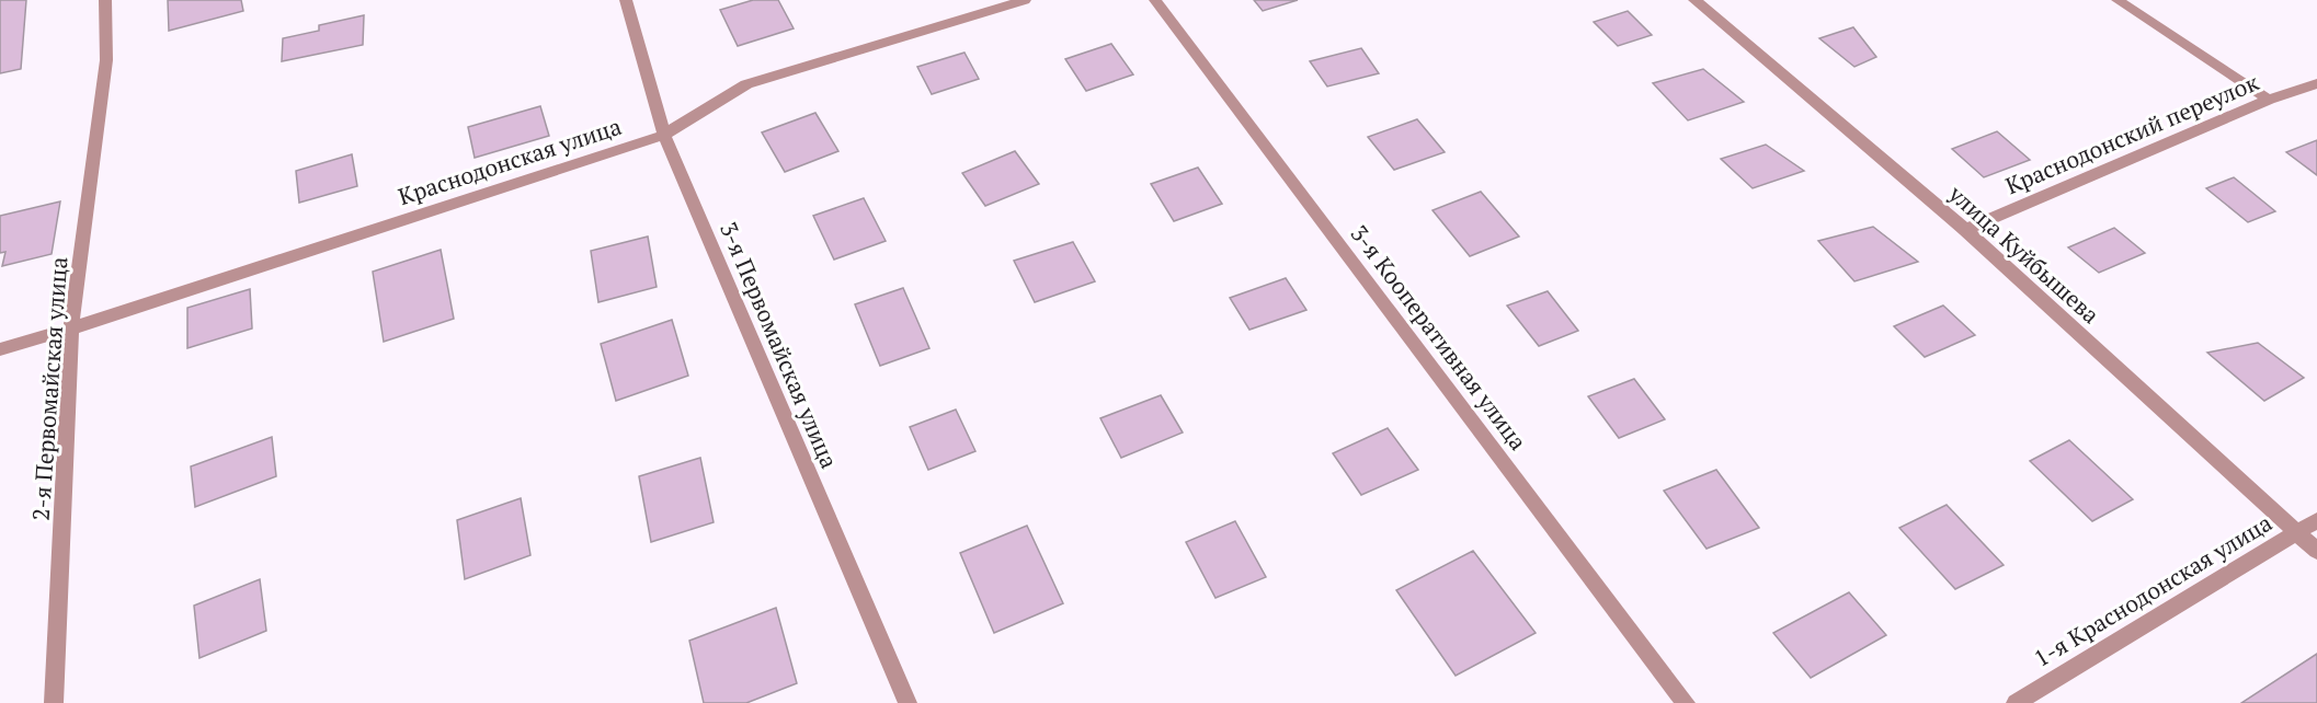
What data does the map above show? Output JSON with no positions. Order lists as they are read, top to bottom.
{
  "streets": {
    "street": [
      "Краснодонский переулок",
      "Краснодонская улица",
      "улица Куйбышева",
      "3-я Кооперативная улица",
      "3-я Первомайская улица",
      "2-я Первомайская улица",
      "1-я Краснодонская улица"
    ]
  },
  "crossings": [
    ["Краснодонский переулок", "улица Куйбышева"],
    ["Краснодонская улица", "3-я Первомайская улица"],
    ["Краснодонская улица", "2-я Первомайская улица"],
    ["улица Куйбышева", "1-я Краснодонская улица"]
  ]
}
